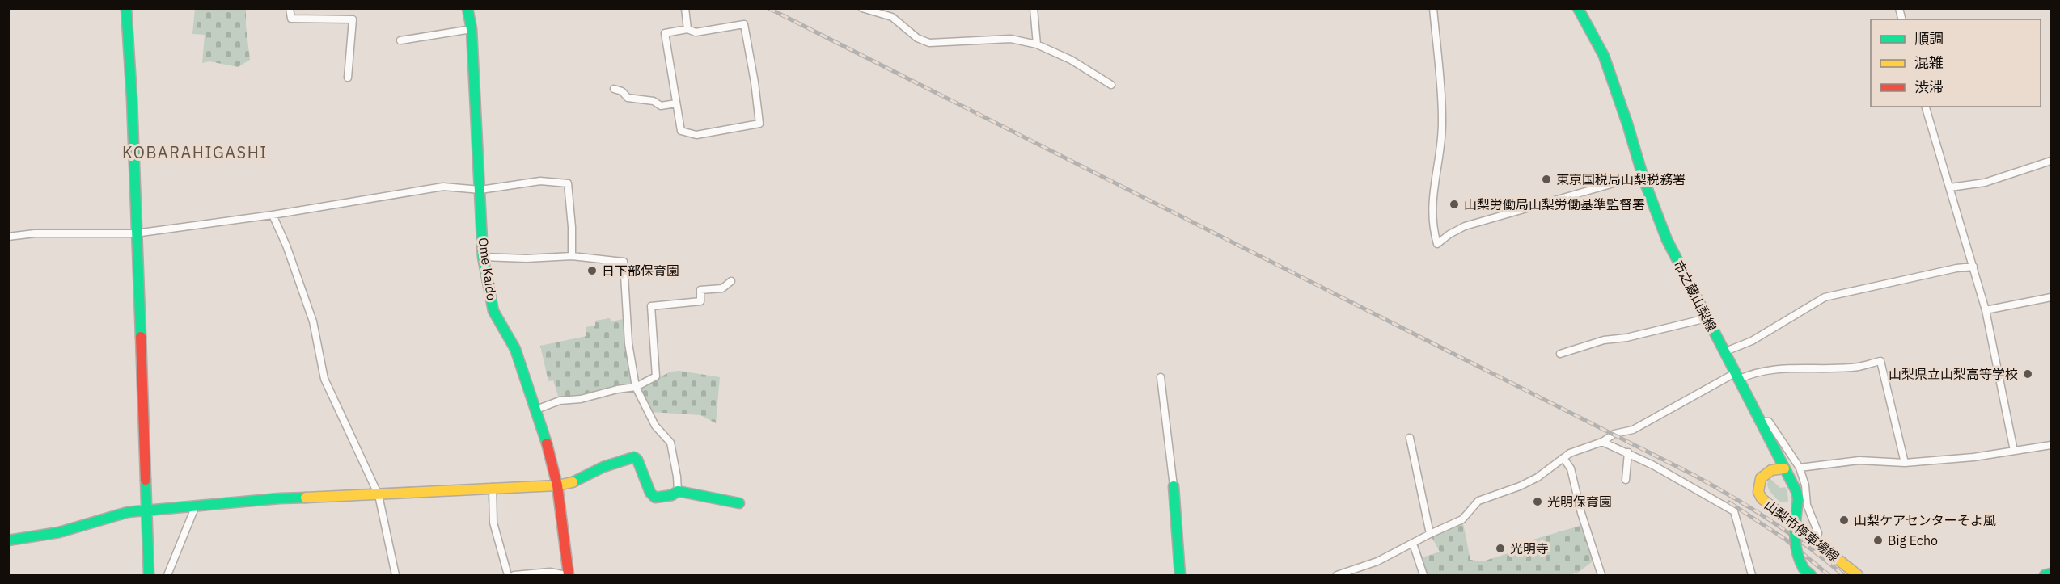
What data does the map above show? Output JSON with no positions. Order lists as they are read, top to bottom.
{
  "streets": {
    "street": ["Ome Kaido", "市之蔵山梨線", "山梨市停車場線"]
  },
  "crossings": [
    ["市之蔵山梨線", "山梨市停車場線"]
  ],
  "districts": ["KOBARAHIGASHI"],
  "places": [
    "東京国税局山梨税務署",
    "山梨労働局山梨労働基準監督署",
    "日下部保育園",
    "山梨県立山梨高等学校",
    "光明保育園",
    "山梨ケアセンターそよ風",
    "Big Echo",
    "光明寺"
  ],
  "legend": ["順調", "混雑", "渋滞"]
}
